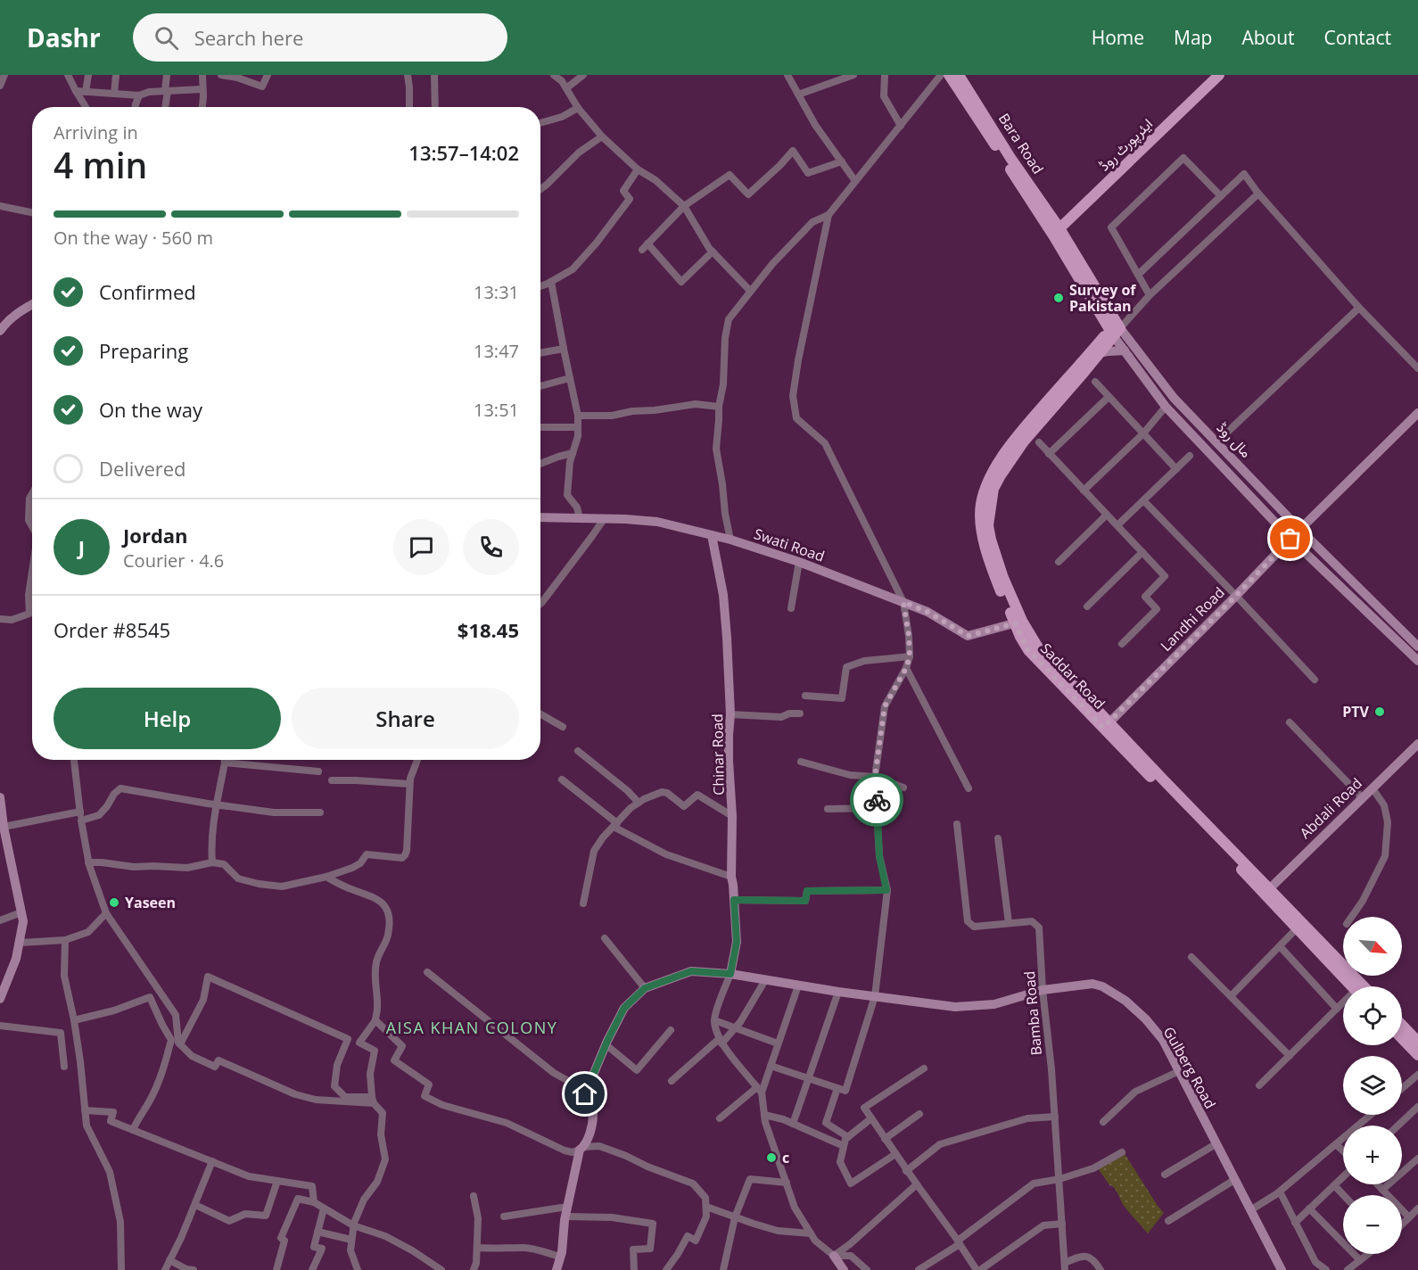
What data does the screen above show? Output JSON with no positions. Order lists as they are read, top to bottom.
{
  "streets": {
    "main road": [
      "Bara Road",
      "ایئرپورٹ روڈ",
      "مال روڈ",
      "Saddar Road"
    ],
    "street": [
      "Swati Road",
      "Landhi Road",
      "Chinar Road",
      "Abdali Road",
      "Bamba Road",
      "Gulberg Road"
    ]
  },
  "crossings": [
    ["Bara Road", "ایئرپورٹ روڈ"],
    ["Bara Road", "مال روڈ"],
    ["ایئرپورٹ روڈ", "مال روڈ"],
    ["مال روڈ", "Landhi Road"],
    ["مال روڈ", "Saddar Road"],
    ["Swati Road", "Saddar Road"],
    ["Swati Road", "Chinar Road"],
    ["Landhi Road", "Saddar Road"],
    ["Saddar Road", "Abdali Road"],
    ["Chinar Road", "Gulberg Road"],
    ["Bamba Road", "Gulberg Road"]
  ],
  "districts": ["AISA KHAN COLONY"],
  "places": [
    "Survey of Pakistan",
    "PTV",
    "Yaseen",
    "c"
  ],
  "north": "bottom right",
  "page": {
    "header": "Dashr",
    "search": "Search here",
    "nav": [
      "Home",
      "Map",
      "About",
      "Contact"
    ],
    "heading": ["4 min", "Arriving in", "13:57–14:02"],
    "panel": [
      "Jordan",
      "Courier · 4.6",
      "Order #8545",
      "$18.45"
    ],
    "bar": "On the way · 560 m",
    "list": [
      ["Confirmed", "13:31"],
      ["Preparing", "13:47"],
      ["On the way", "13:51"],
      "Delivered"
    ],
    "round": "J",
    "buttons": ["Help", "Share"],
    "map_buttons": ["+", "−"]
  }
}
